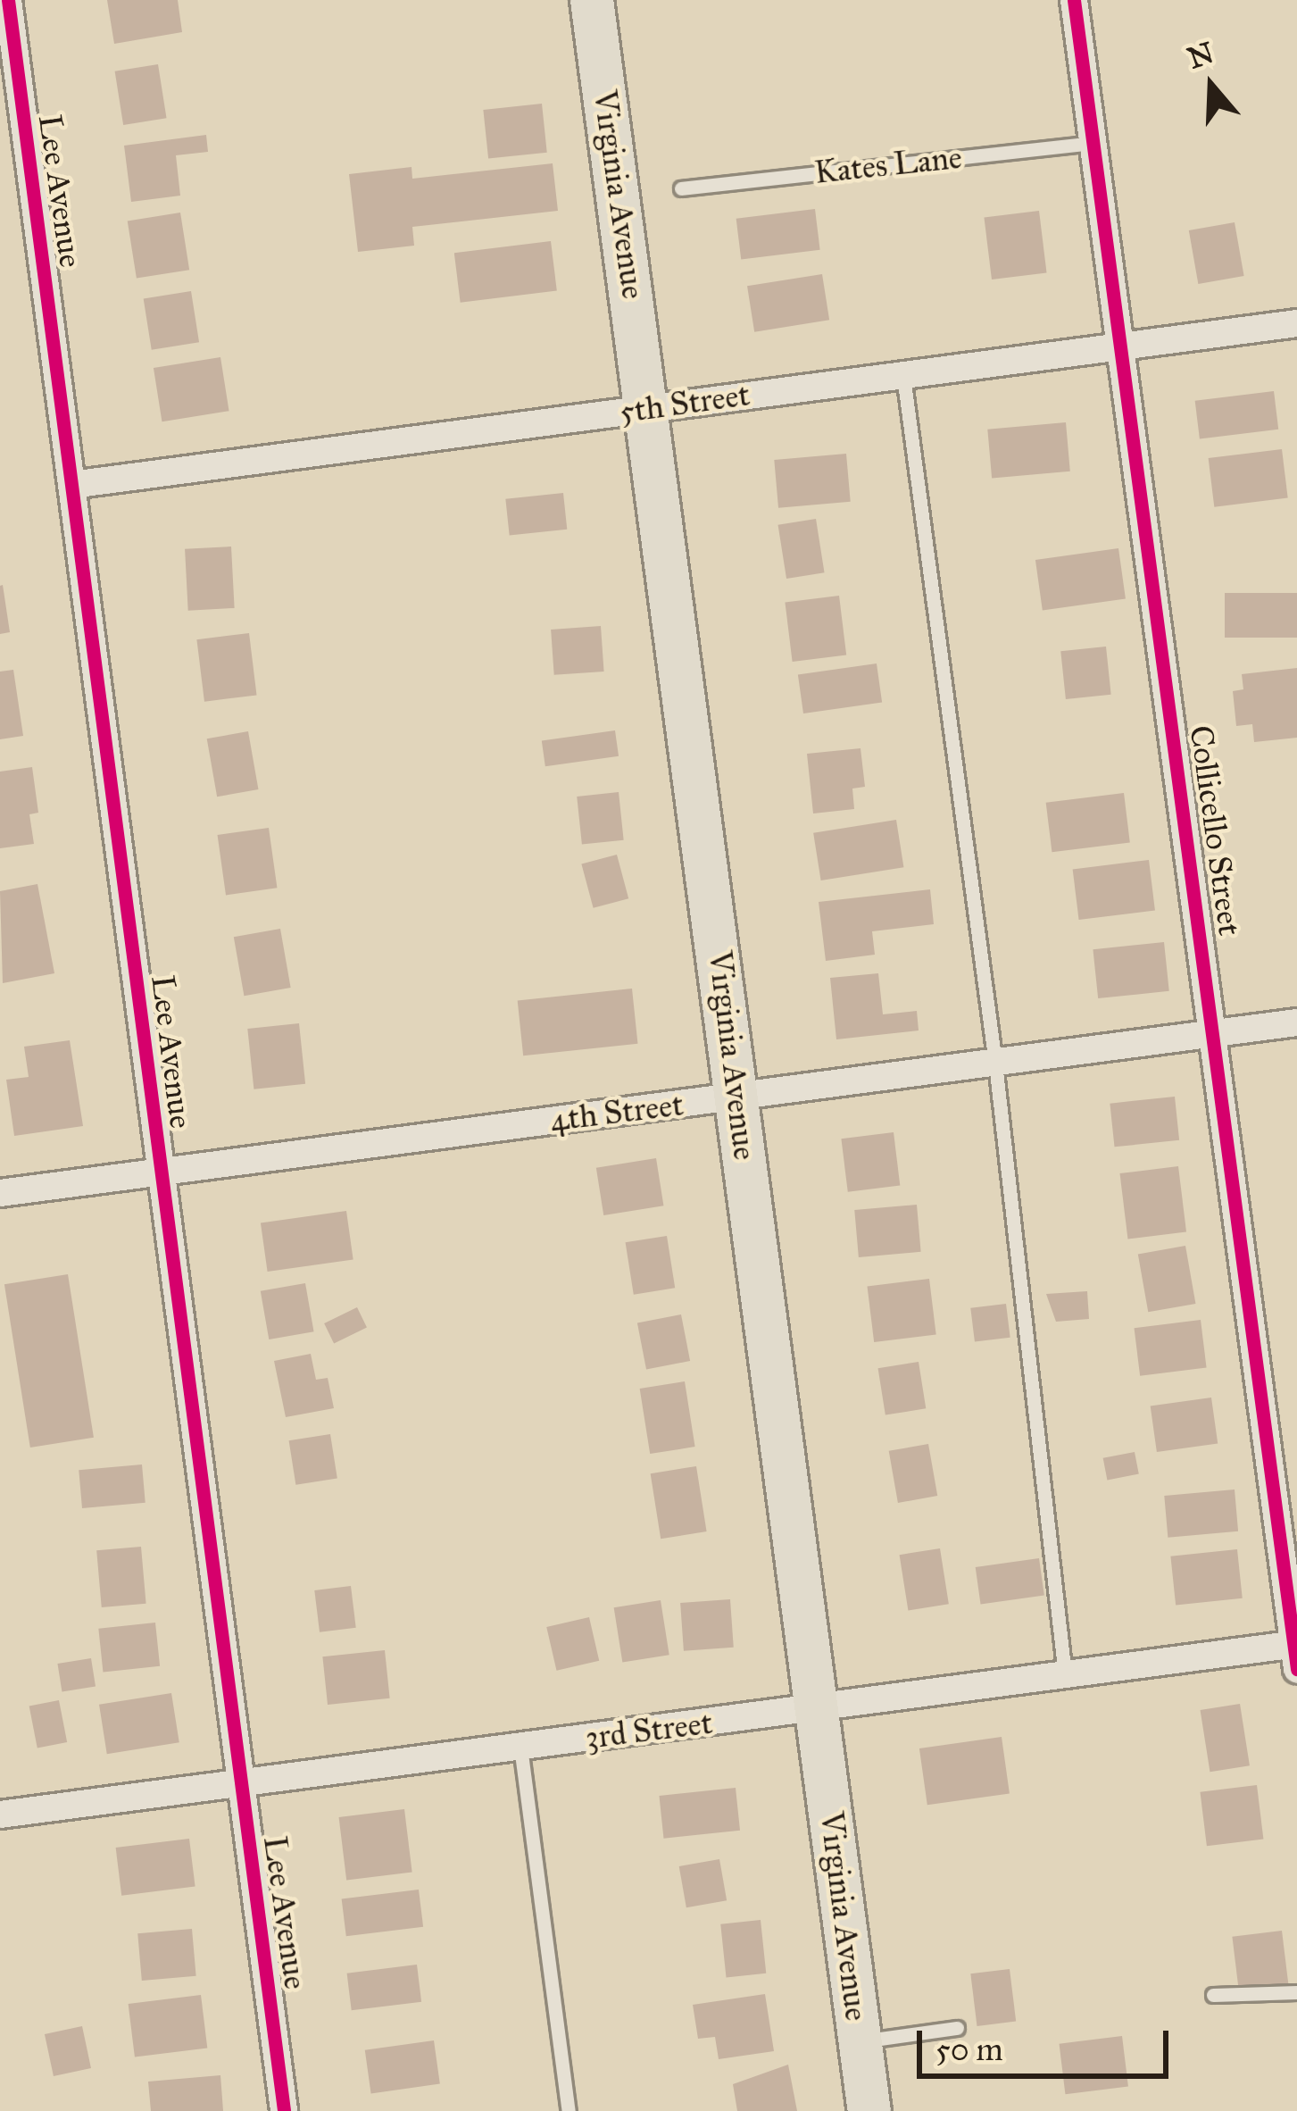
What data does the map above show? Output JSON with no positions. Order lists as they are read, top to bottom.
{
  "streets": {
    "main road": ["Virginia Avenue"],
    "street": [
      "Lee Avenue",
      "5th Street",
      "Collicello Street",
      "4th Street",
      "3rd Street"
    ],
    "lane": ["Kates Lane"]
  },
  "crossings": [
    ["Kates Lane", "Collicello Street"],
    ["Lee Avenue", "5th Street"],
    ["Lee Avenue", "4th Street"],
    ["Lee Avenue", "3rd Street"],
    ["Virginia Avenue", "5th Street"],
    ["Virginia Avenue", "4th Street"],
    ["Virginia Avenue", "3rd Street"],
    ["5th Street", "Collicello Street"],
    ["Collicello Street", "4th Street"],
    ["Collicello Street", "3rd Street"]
  ],
  "scale_bar": "50 m",
  "north": "top"
}
